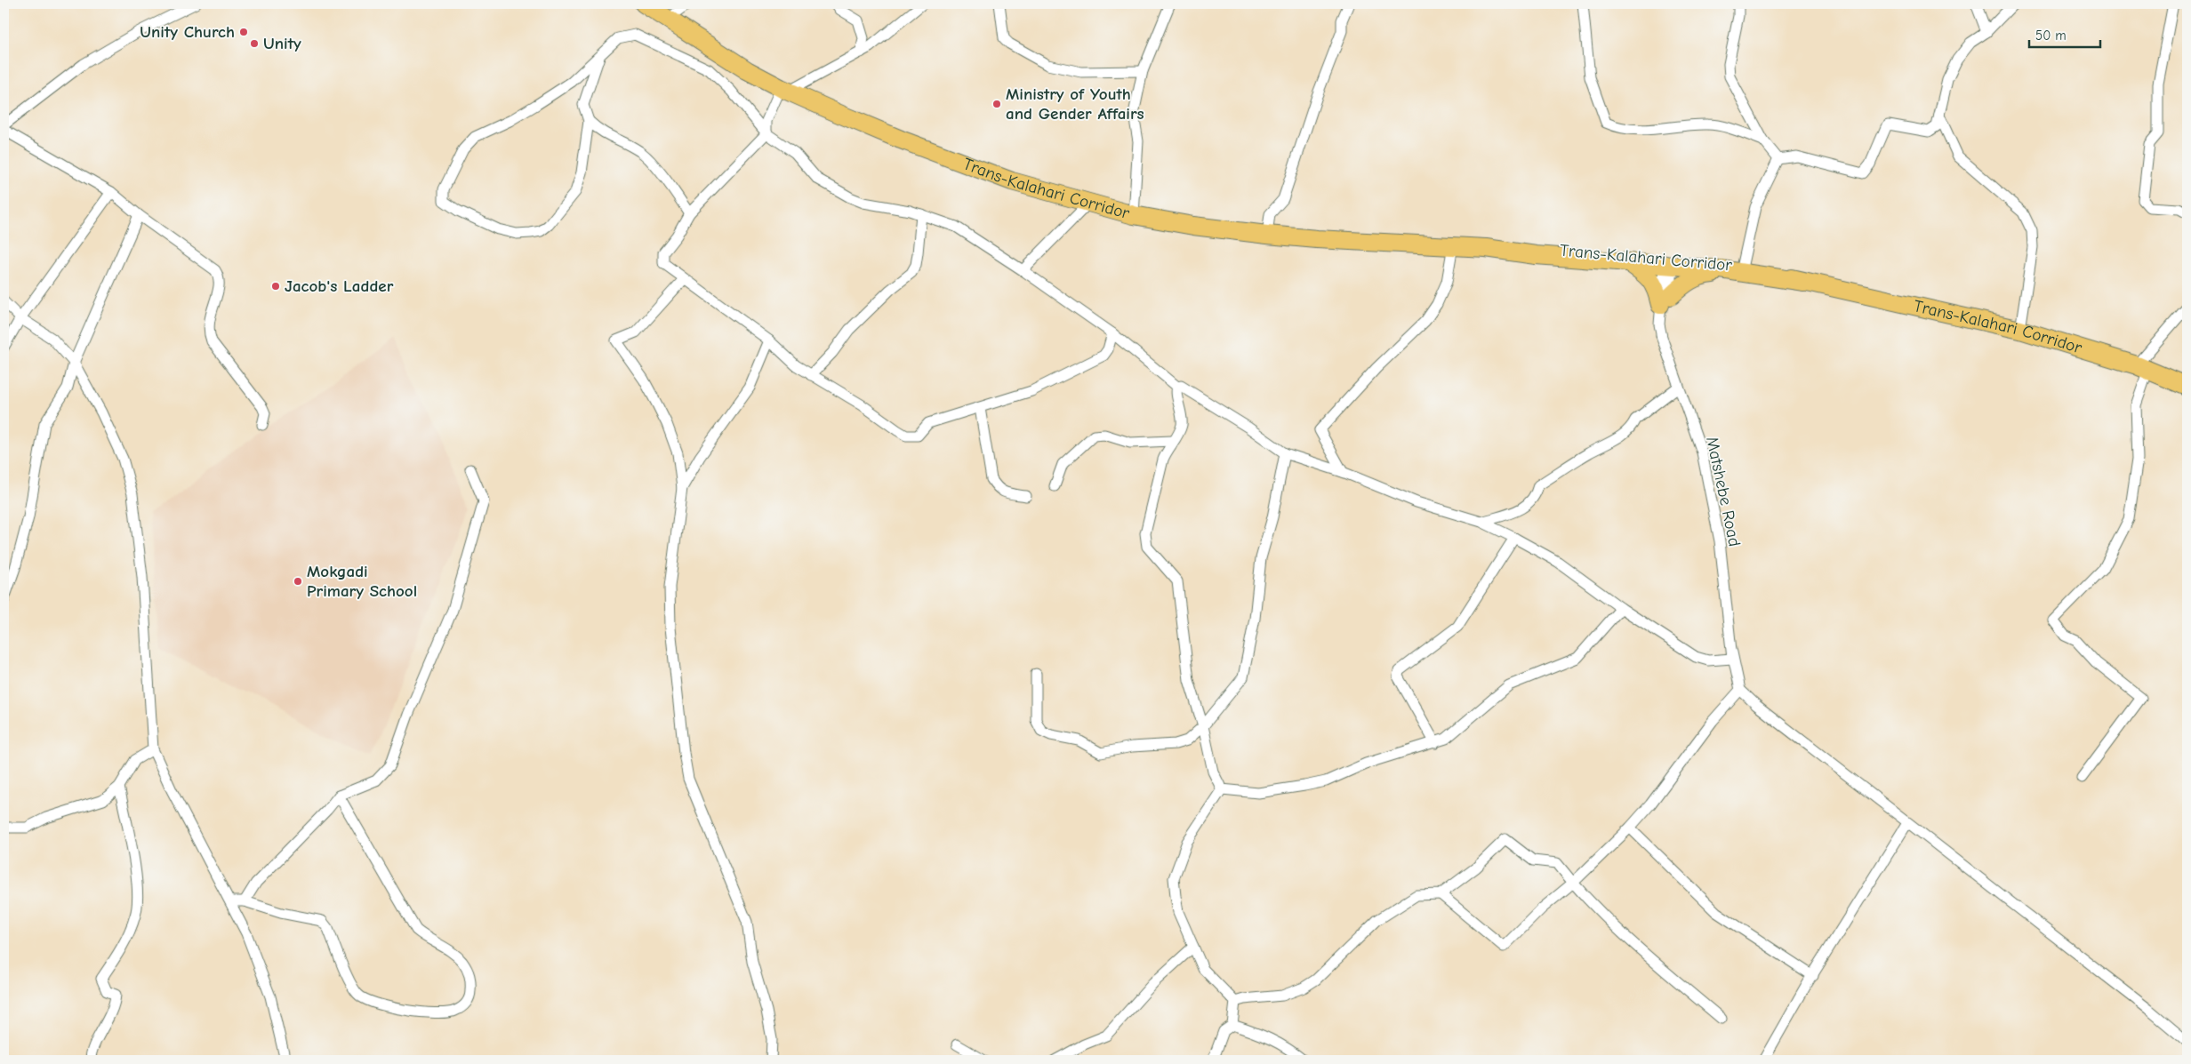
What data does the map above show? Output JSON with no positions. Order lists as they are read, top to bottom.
{
  "streets": {
    "highway": ["Trans-Kalahari Corridor"],
    "street": ["Matshebe Road"]
  },
  "places": [
    "Unity Church",
    "Unity",
    "Ministry of Youth and Gender Affairs",
    "Jacob's Ladder",
    "Mokgadi Primary School"
  ],
  "scale_bar": "50 m"
}
